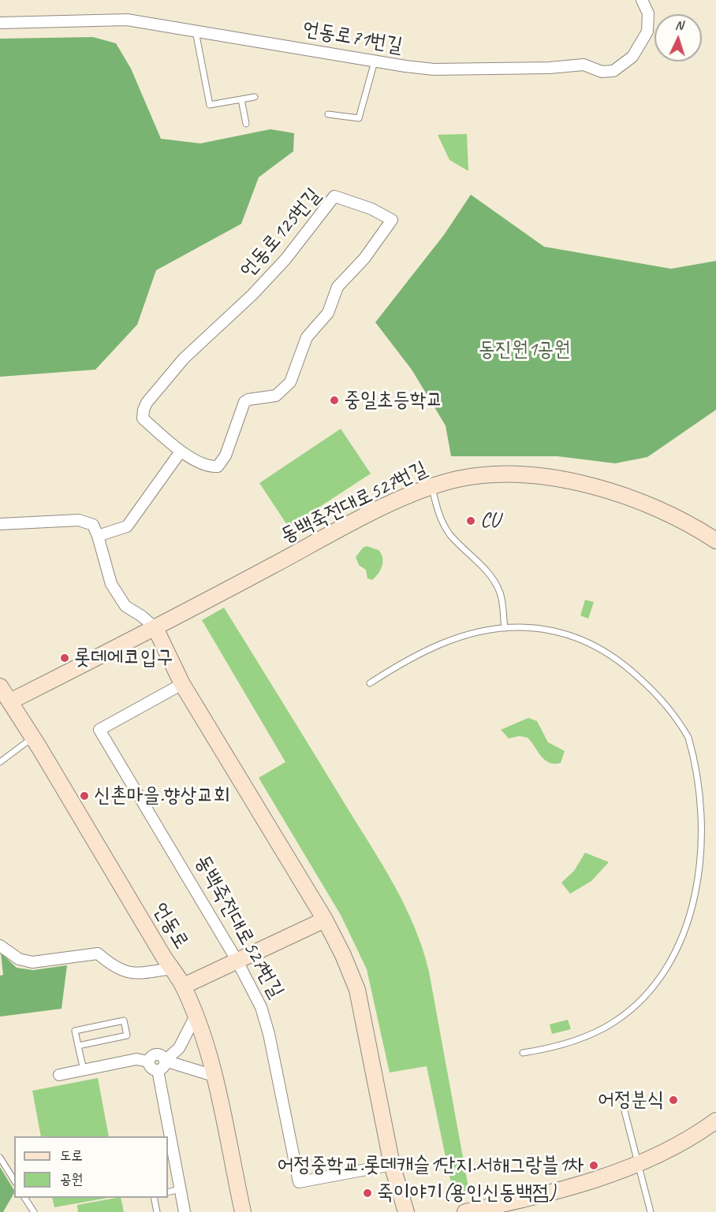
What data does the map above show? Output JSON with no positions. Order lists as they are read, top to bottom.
{
  "streets": {
    "street": [
      "언동로71번길",
      "언동로125번길",
      "동백죽전대로527번길",
      "언동로"
    ]
  },
  "crossings": [
    ["동백죽전대로527번길", "언동로"]
  ],
  "parks": ["동진원1공원"],
  "places": [
    "중일초등학교",
    "CU",
    "롯데에코입구",
    "신촌마을.향상교회",
    "어정분식",
    "어정중학교.롯데캐슬1단지.서해그랑블1차",
    "죽이야기(용인신동백점)"
  ],
  "legend": ["도로", "공원"],
  "north": "top"
}
